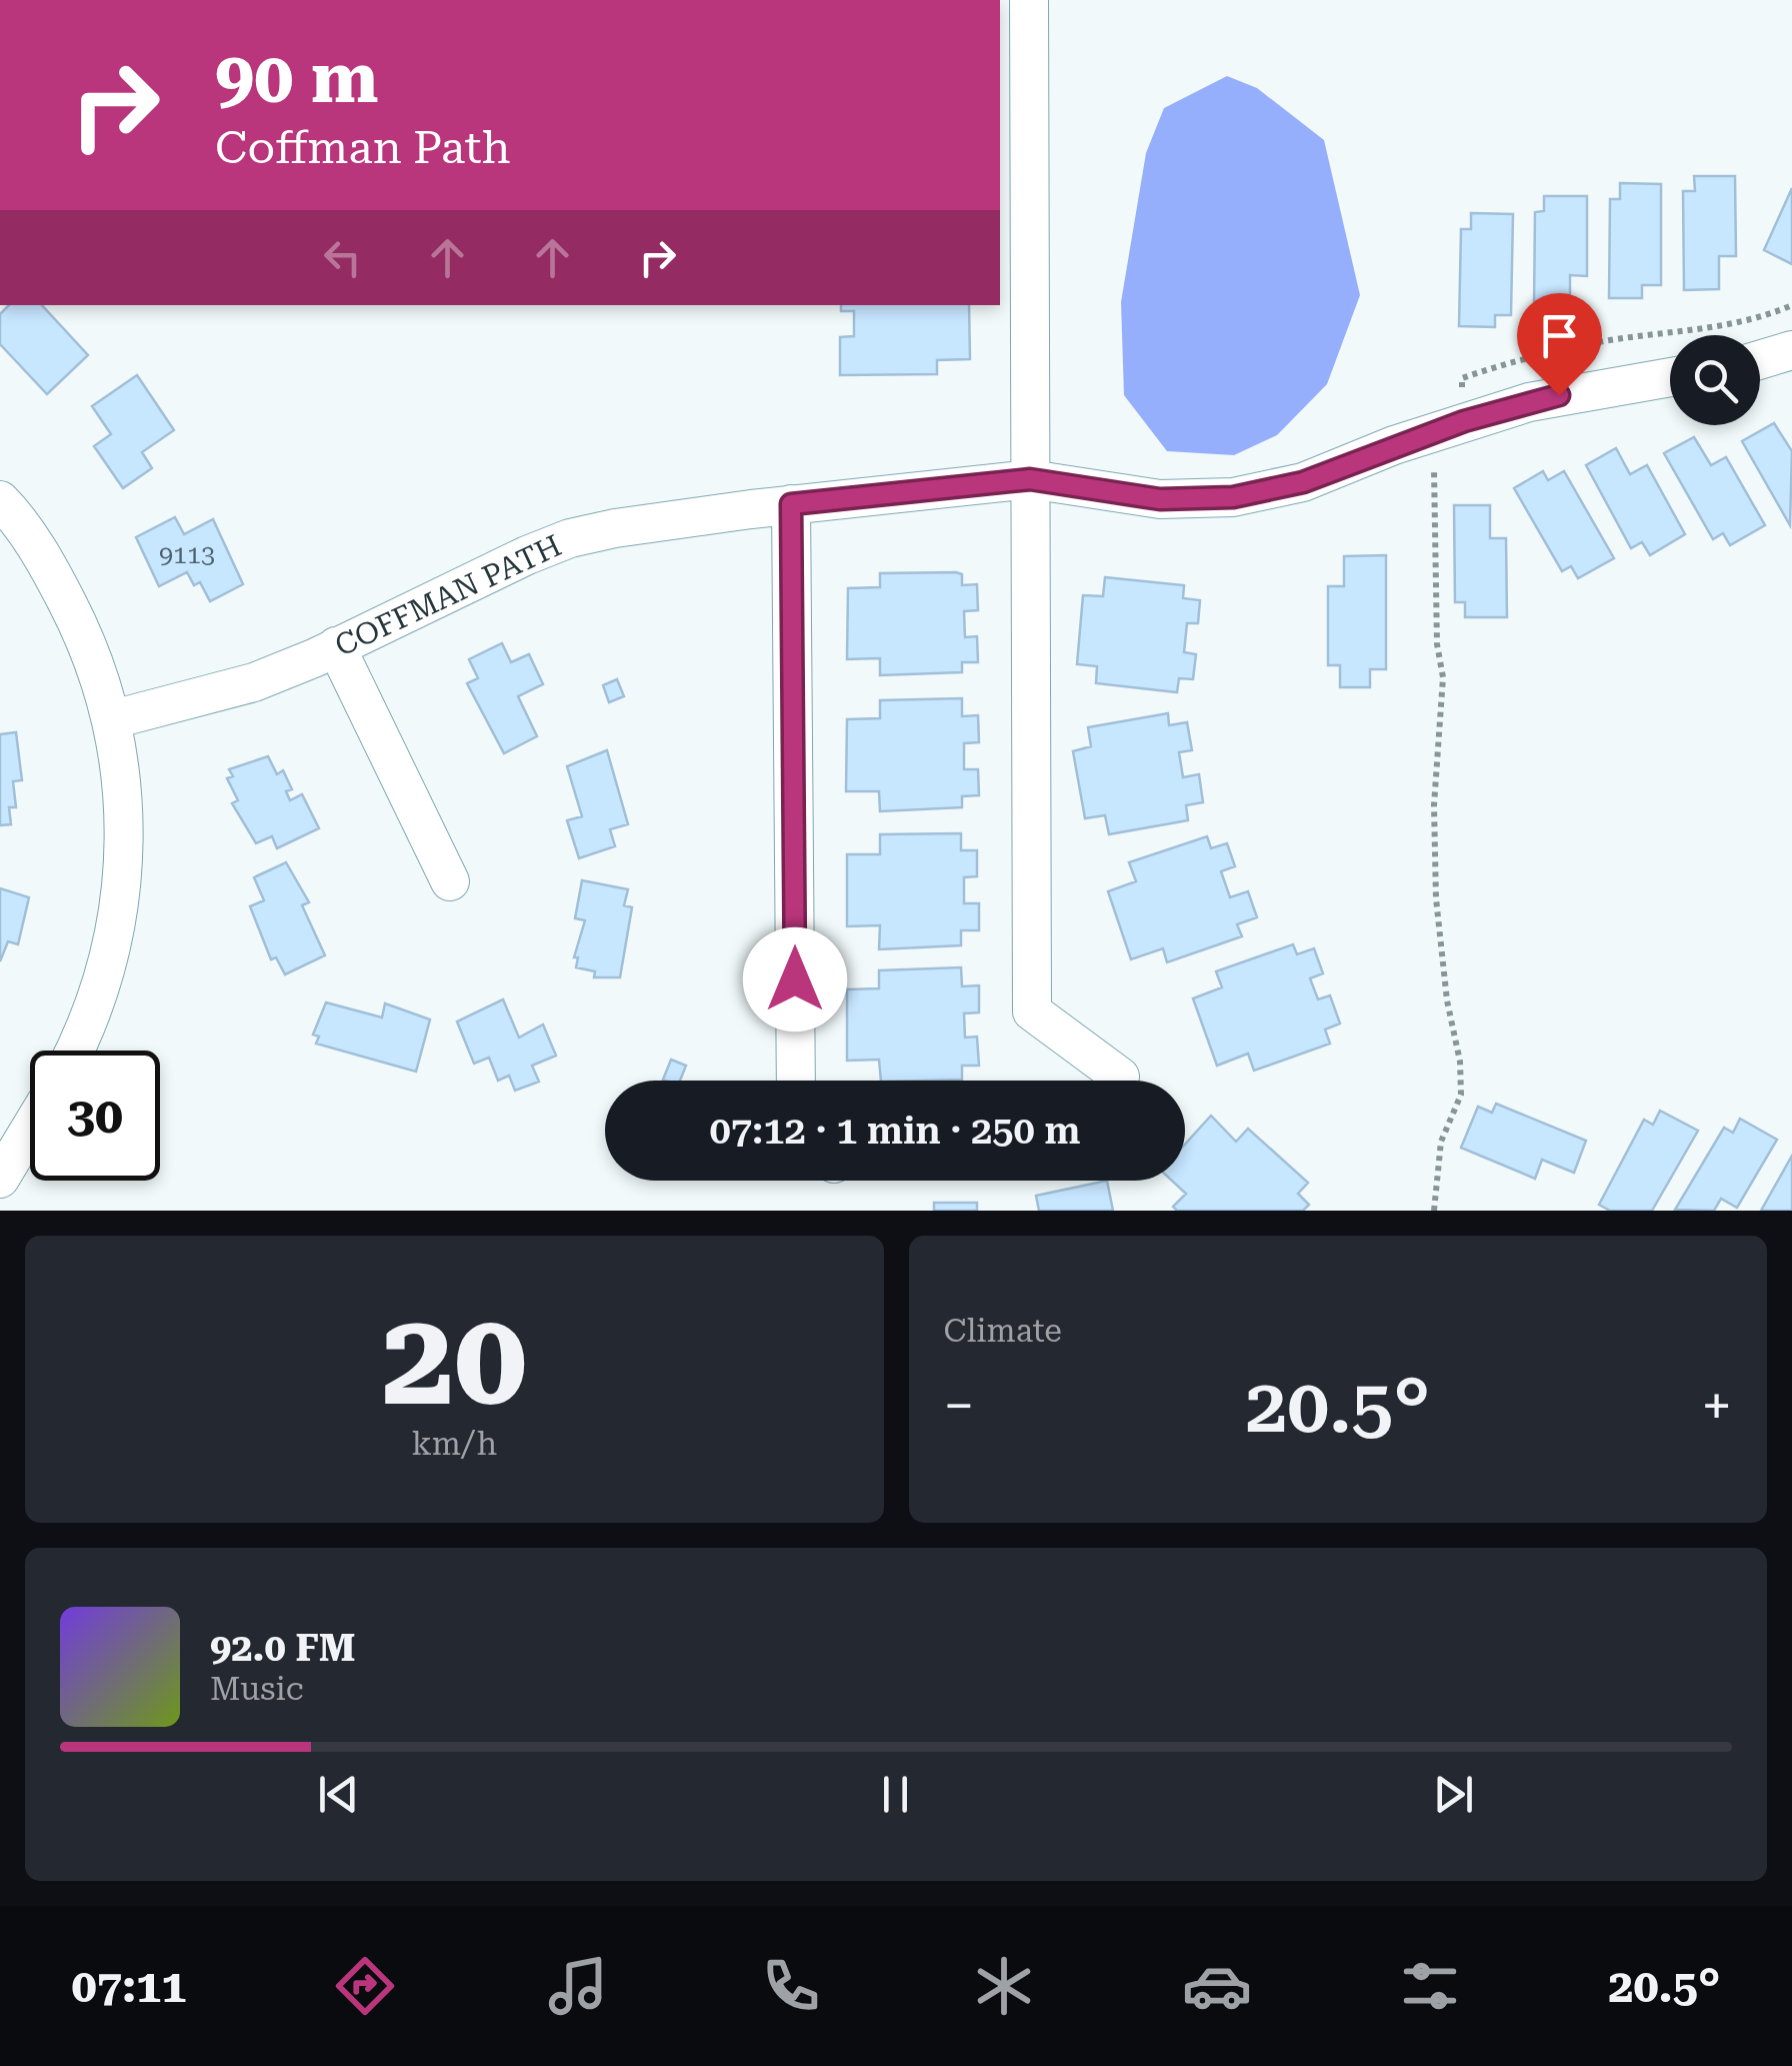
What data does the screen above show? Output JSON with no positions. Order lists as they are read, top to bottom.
{
  "streets": {
    "street": ["COFFMAN PATH"]
  },
  "house_numbers": ["9113"],
  "page": {
    "turn": ["90 m", "Coffman Path"],
    "limit": "30",
    "trip": "07:12 · 1 min · 250 m",
    "tile": [
      ["20", "km/h"],
      "Climate"
    ],
    "heat": ["−", "20.5°", "+"],
    "song": ["92.0 FM", "Music"],
    "tabs": ["07:11", "20.5°"]
  }
}
